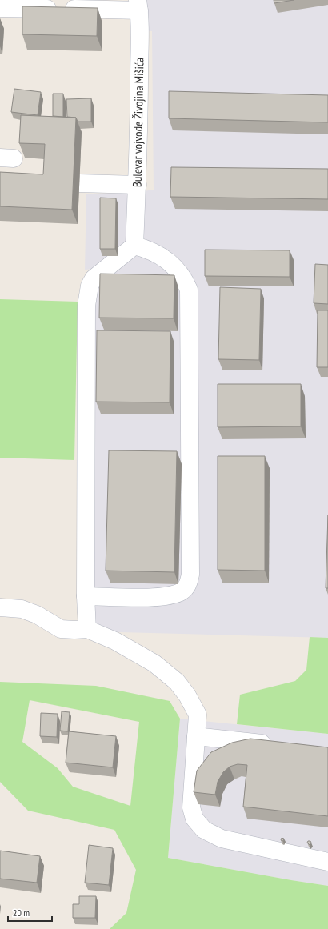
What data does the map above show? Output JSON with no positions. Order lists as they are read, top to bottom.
{
  "streets": {
    "street": ["Bulevar vojvode Živojina Mišića"]
  },
  "scale_bar": "20 m"
}
